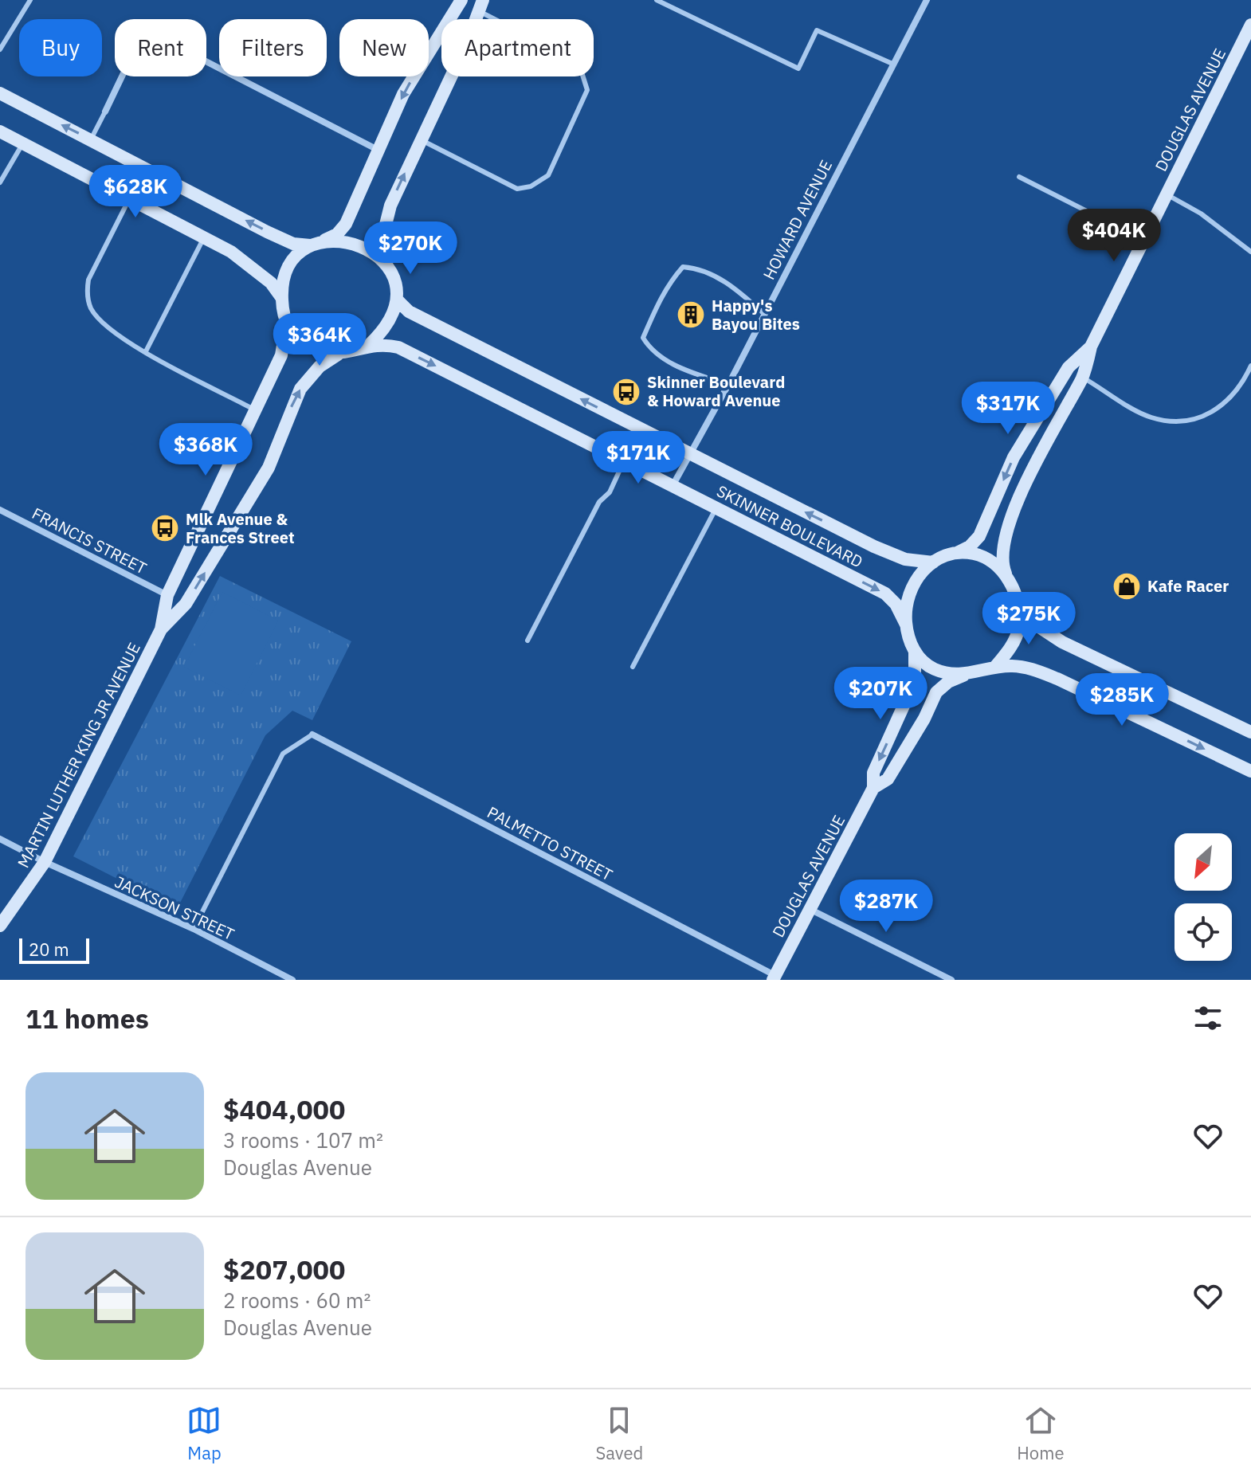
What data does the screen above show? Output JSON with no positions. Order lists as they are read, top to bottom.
{
  "streets": {
    "main road": ["DOUGLAS AVENUE", "SKINNER BOULEVARD", "MARTIN LUTHER KING JR AVENUE"],
    "street": [
      "HOWARD AVENUE",
      "FRANCIS STREET",
      "PALMETTO STREET",
      "JACKSON STREET"
    ]
  },
  "crossings": [
    ["DOUGLAS AVENUE", "SKINNER BOULEVARD"],
    ["DOUGLAS AVENUE", "PALMETTO STREET"],
    ["HOWARD AVENUE", "SKINNER BOULEVARD"],
    ["SKINNER BOULEVARD", "MARTIN LUTHER KING JR AVENUE"],
    ["FRANCIS STREET", "MARTIN LUTHER KING JR AVENUE"],
    ["MARTIN LUTHER KING JR AVENUE", "JACKSON STREET"]
  ],
  "places": {
    "building": ["Happy's Bayou Bites"],
    "bus stop": ["Skinner Boulevard & Howard Avenue", "Mlk Avenue & Frances Street"],
    "shop": ["Kafe Racer"]
  },
  "scale_bar": "20 m",
  "north": "bottom left",
  "page": {
    "chip": [
      "Buy",
      "Rent",
      "Filters",
      "New",
      "Apartment"
    ],
    "price": [
      "$628K",
      "$404K",
      "$270K",
      "$364K",
      "$317K",
      "$368K",
      "$171K",
      "$275K",
      "$207K",
      "$285K",
      "$287K"
    ],
    "scale": "20 m",
    "heading": "11 homes",
    "list": [
      {
        "name": "$404,000",
        "note": "3 rooms · 107 m² · Douglas Avenue"
      },
      {
        "name": "$207,000",
        "note": "2 rooms · 60 m² · Douglas Avenue"
      }
    ],
    "tabs": ["Map", "Saved", "Home"]
  }
}
